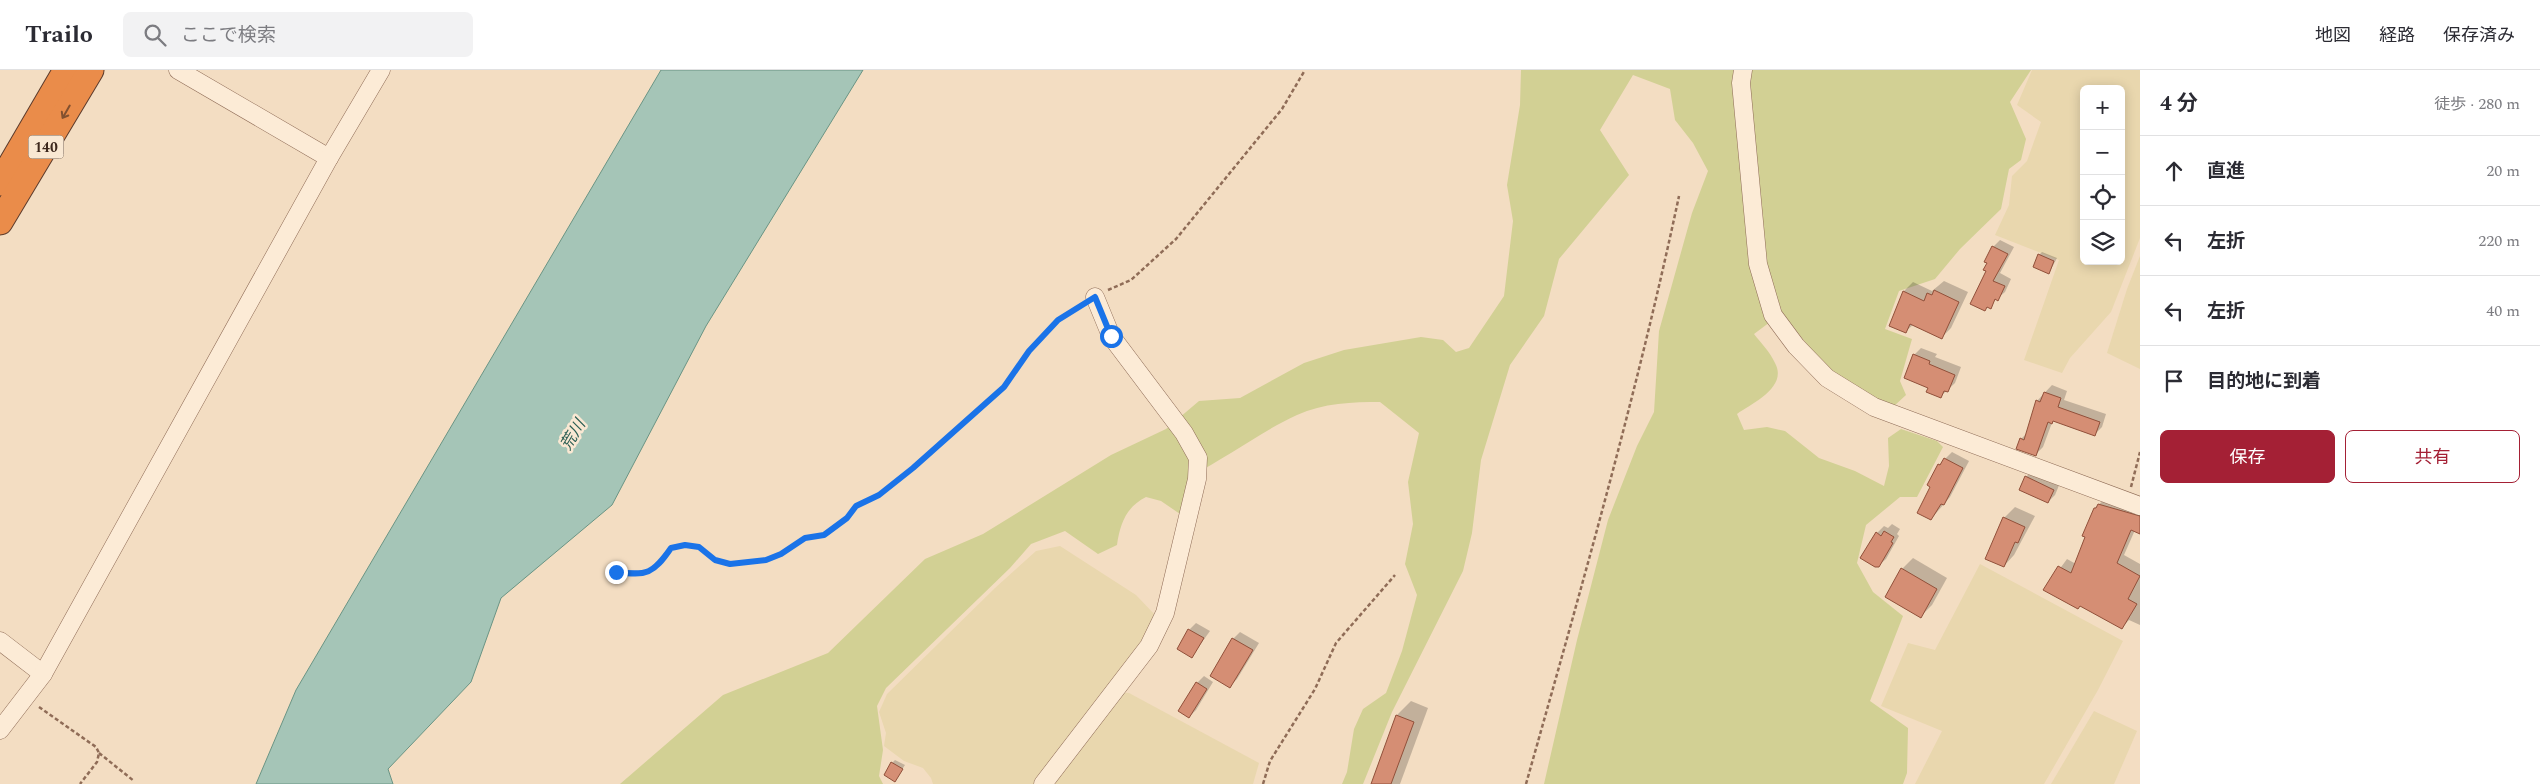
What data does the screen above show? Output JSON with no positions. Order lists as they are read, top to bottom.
{
  "streets": {
    "highway": ["140"]
  },
  "water": ["荒川"],
  "page": {
    "header": "Trailo",
    "search": "ここで検索",
    "nav": ["地図", "経路", "保存済み"],
    "heading": ["4 分", "徒歩 · 280 m"],
    "map_buttons": ["+", "−"],
    "list": [
      ["直進", "20 m"],
      ["左折", "220 m"],
      ["左折", "40 m"],
      "目的地に到着"
    ],
    "buttons": ["保存", "共有"]
  }
}
